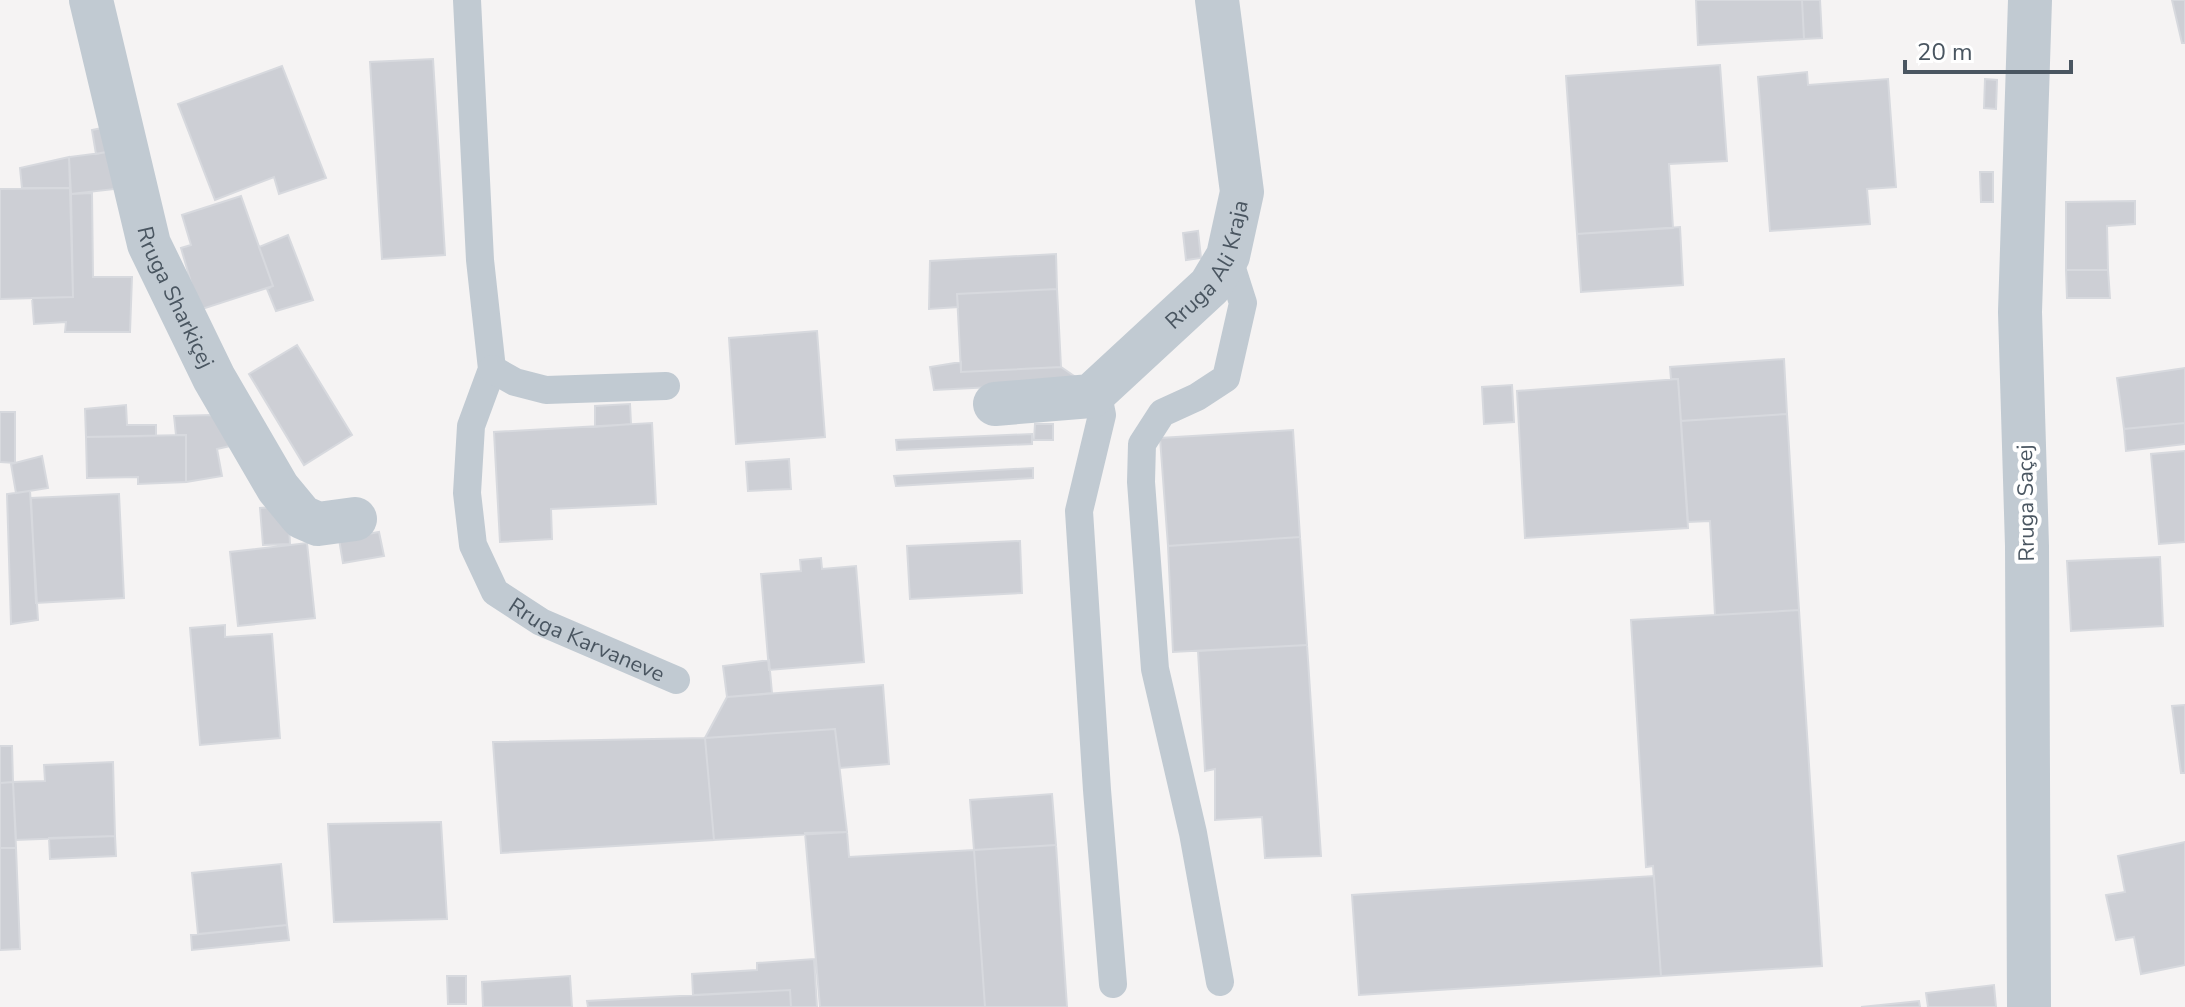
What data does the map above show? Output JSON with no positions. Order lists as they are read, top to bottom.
{
  "streets": {
    "street": ["Rruga Ali Kraja", "Rruga Sharkiçej", "Rruga Saçej"],
    "lane": ["Rruga Karvaneve"]
  },
  "scale_bar": "20 m"
}
